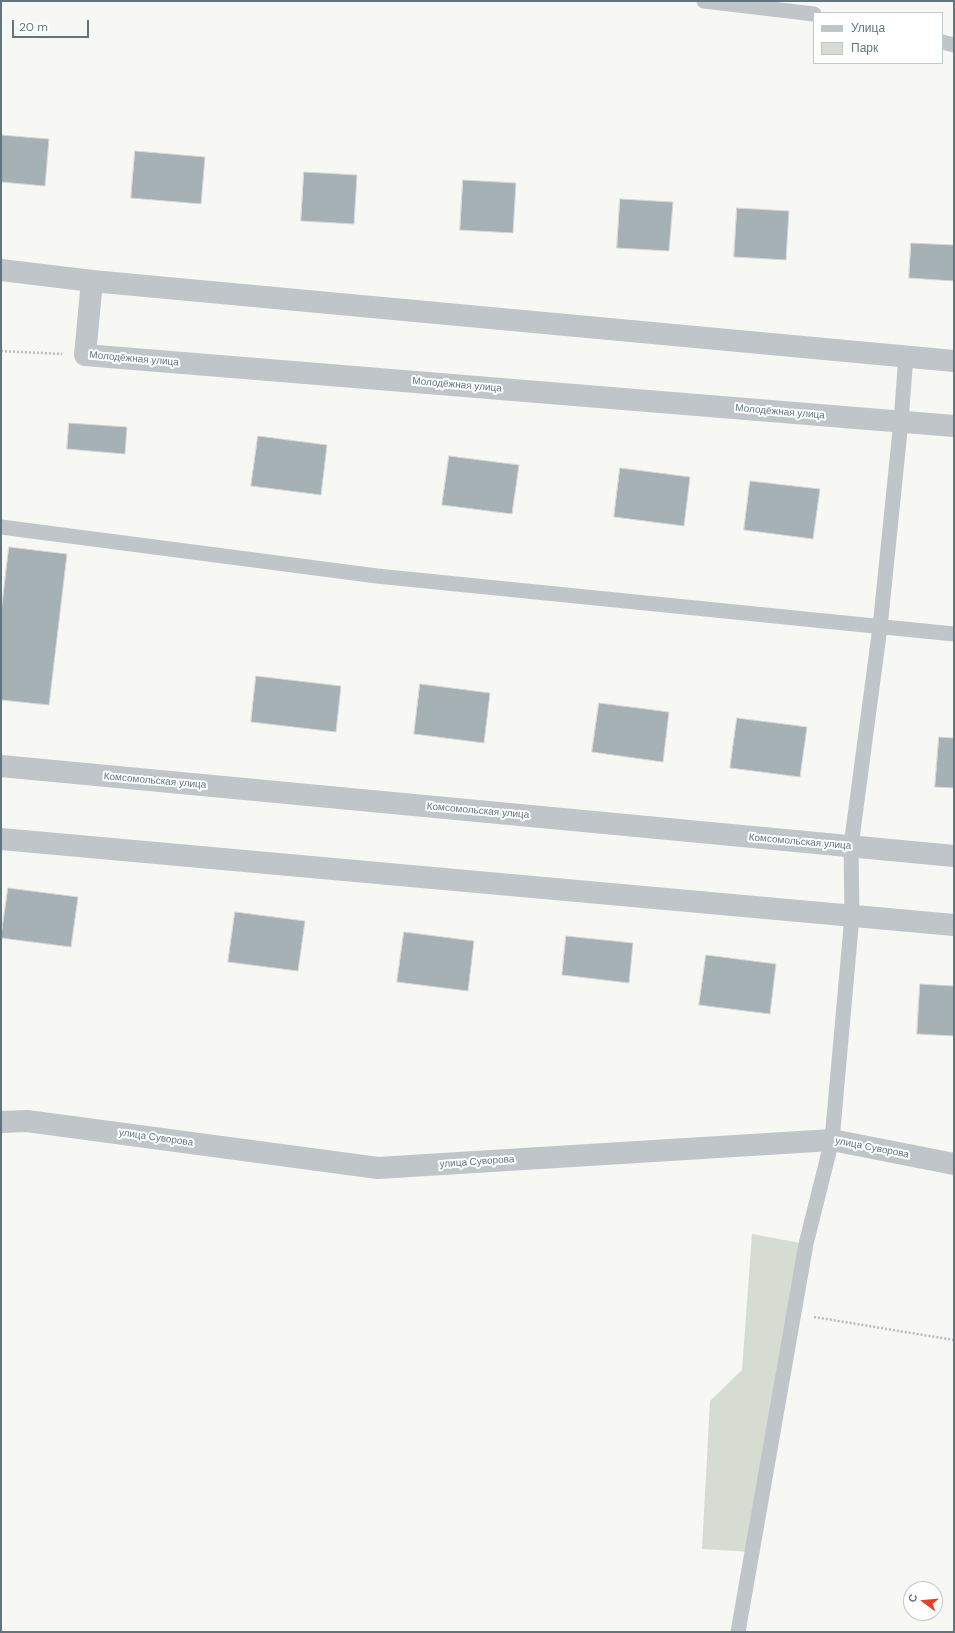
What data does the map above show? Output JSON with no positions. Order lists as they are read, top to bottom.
{
  "streets": {
    "street": ["Молодёжная улица", "Комсомольская улица", "улица Суворова"]
  },
  "legend": ["Улица", "Парк"],
  "scale_bar": "20 m",
  "north": "left"
}
